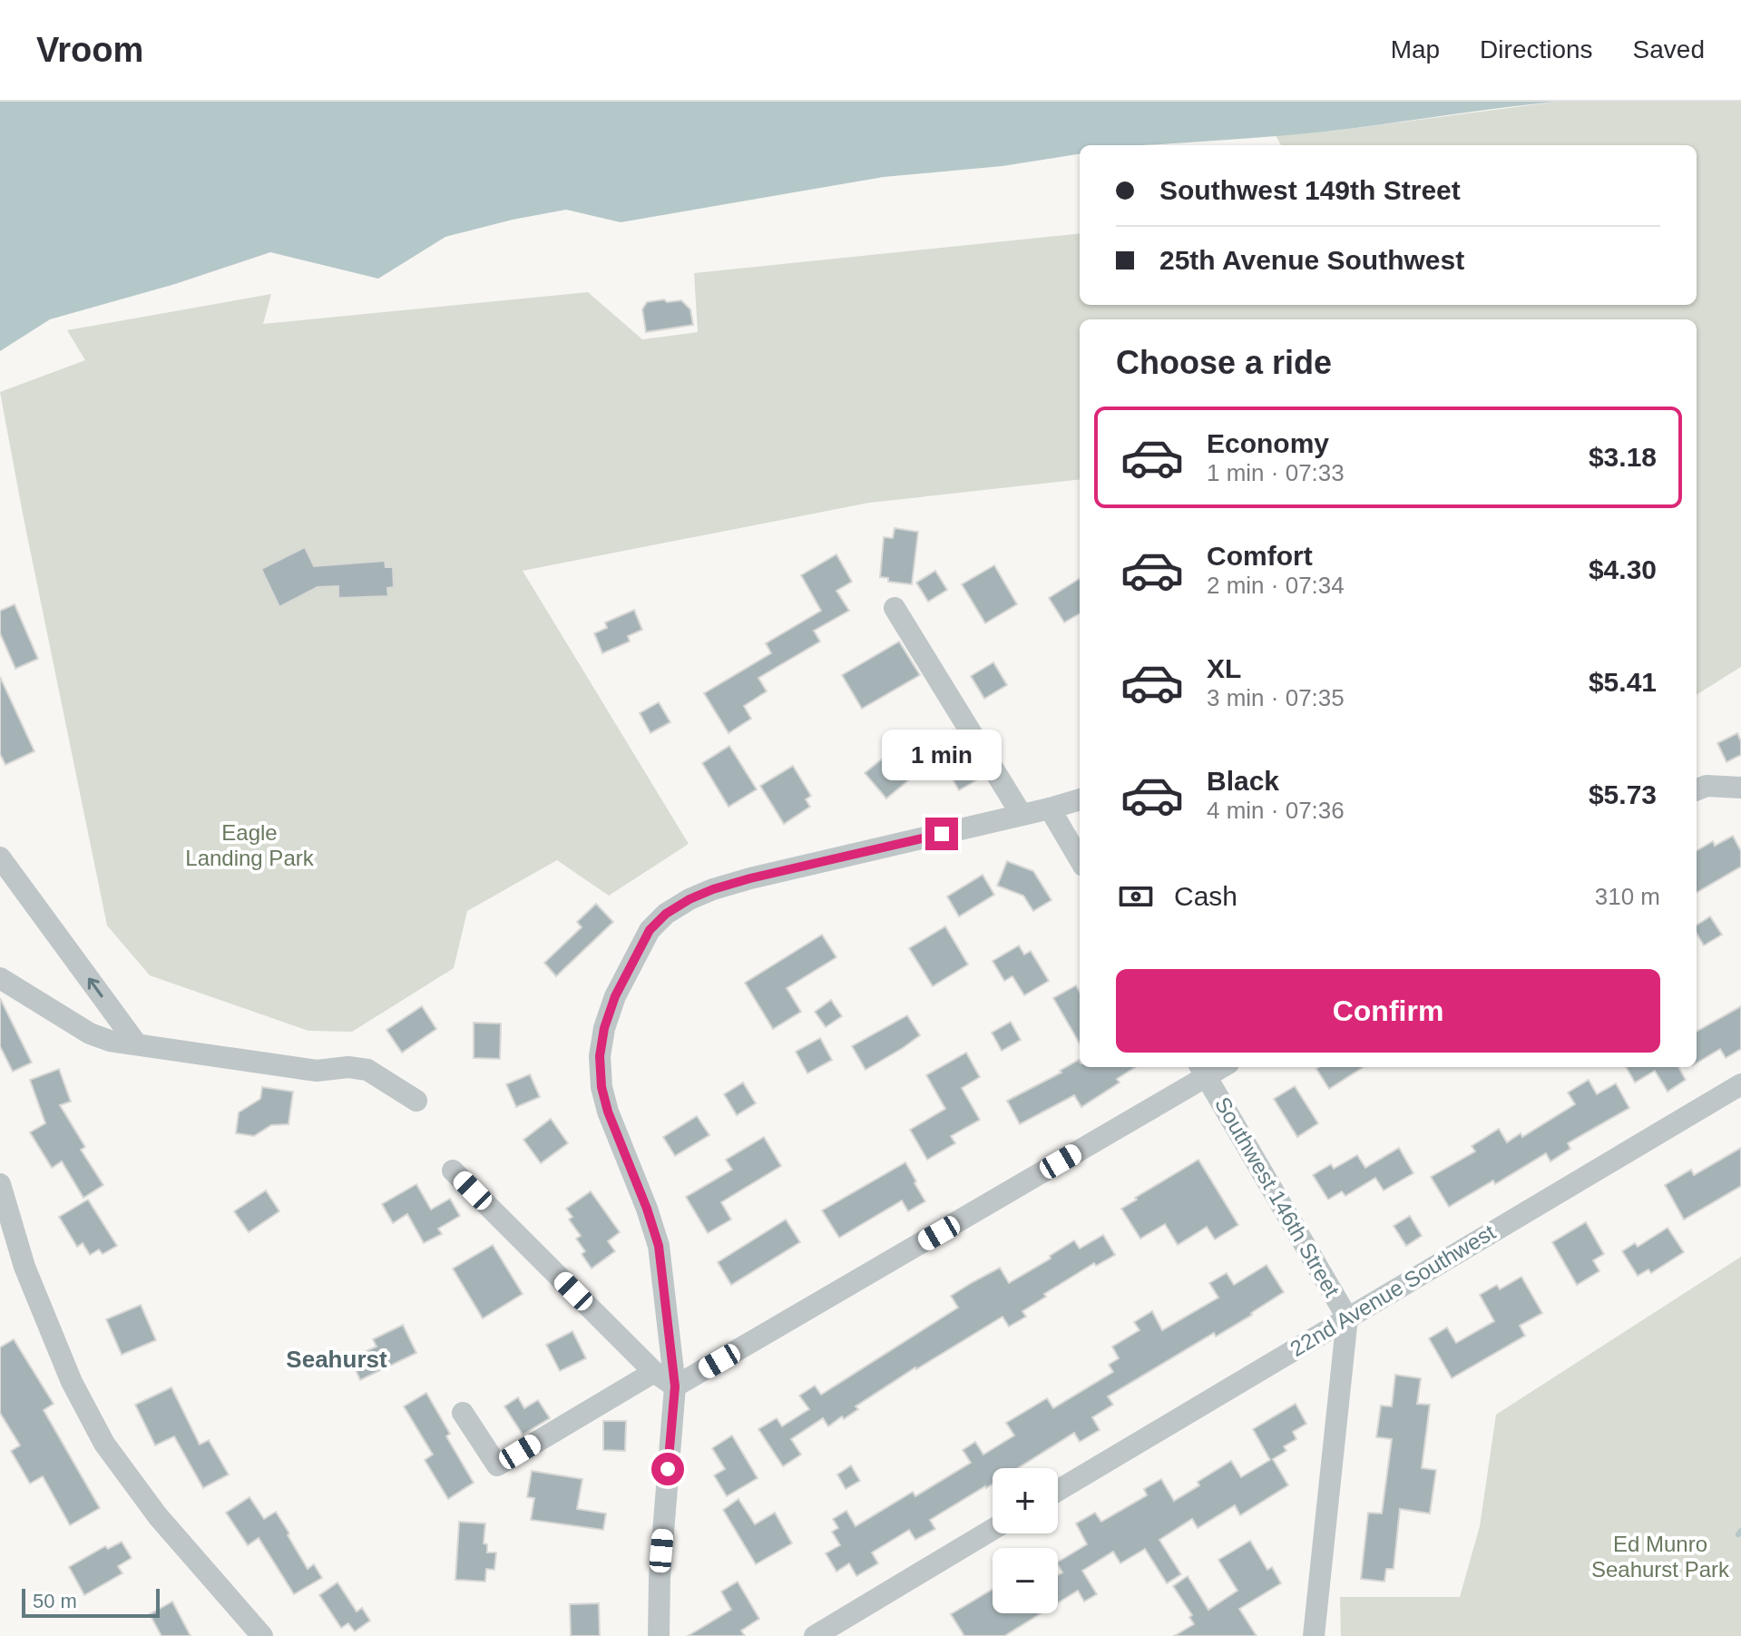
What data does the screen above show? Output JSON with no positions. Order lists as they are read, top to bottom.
{
  "streets": {
    "street": ["Southwest 146th Street", "22nd Avenue Southwest"]
  },
  "crossings": [
    ["Southwest 146th Street", "22nd Avenue Southwest"]
  ],
  "districts": ["Seahurst"],
  "parks": ["Eagle Landing Park", "Ed Munro Seahurst Park"],
  "scale_bar": "50 m",
  "page": {
    "header": "Vroom",
    "nav": ["Map", "Directions", "Saved"],
    "banner": ["Southwest 149th Street", "25th Avenue Southwest"],
    "heading": "Choose a ride",
    "list": [
      {
        "name": "Economy",
        "note": "1 min · 07:33",
        "value": "$3.18"
      },
      {
        "name": "Comfort",
        "note": "2 min · 07:34",
        "value": "$4.30"
      },
      {
        "name": "XL",
        "note": "3 min · 07:35",
        "value": "$5.41"
      },
      {
        "name": "Black",
        "note": "4 min · 07:36",
        "value": "$5.73"
      }
    ],
    "bubble": "1 min",
    "pay": ["Cash", "310 m"],
    "buttons": "Confirm",
    "map_buttons": ["+", "−"],
    "scale": "50 m"
  }
}
